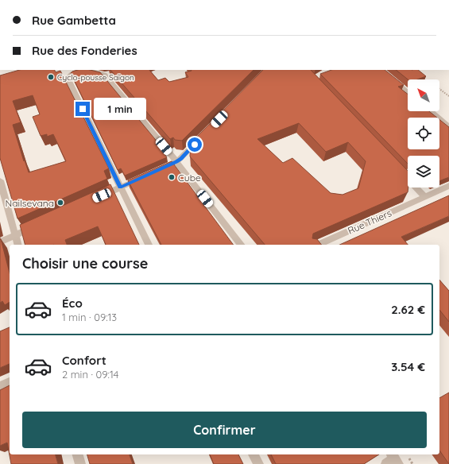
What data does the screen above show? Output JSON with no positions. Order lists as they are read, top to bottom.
{
  "streets": {
    "street": ["Rue Thiers"]
  },
  "places": ["Cyclo-pousse Saïgon", "Cube", "Nailsevana"],
  "north": "top left",
  "page": {
    "banner": ["Rue Gambetta", "Rue des Fonderies"],
    "bubble": "1 min",
    "heading": "Choisir une course",
    "list": [
      {
        "name": "Éco",
        "note": "1 min · 09:13",
        "value": "2.62 €"
      },
      {
        "name": "Confort",
        "note": "2 min · 09:14",
        "value": "3.54 €"
      }
    ],
    "buttons": "Confirmer"
  }
}
